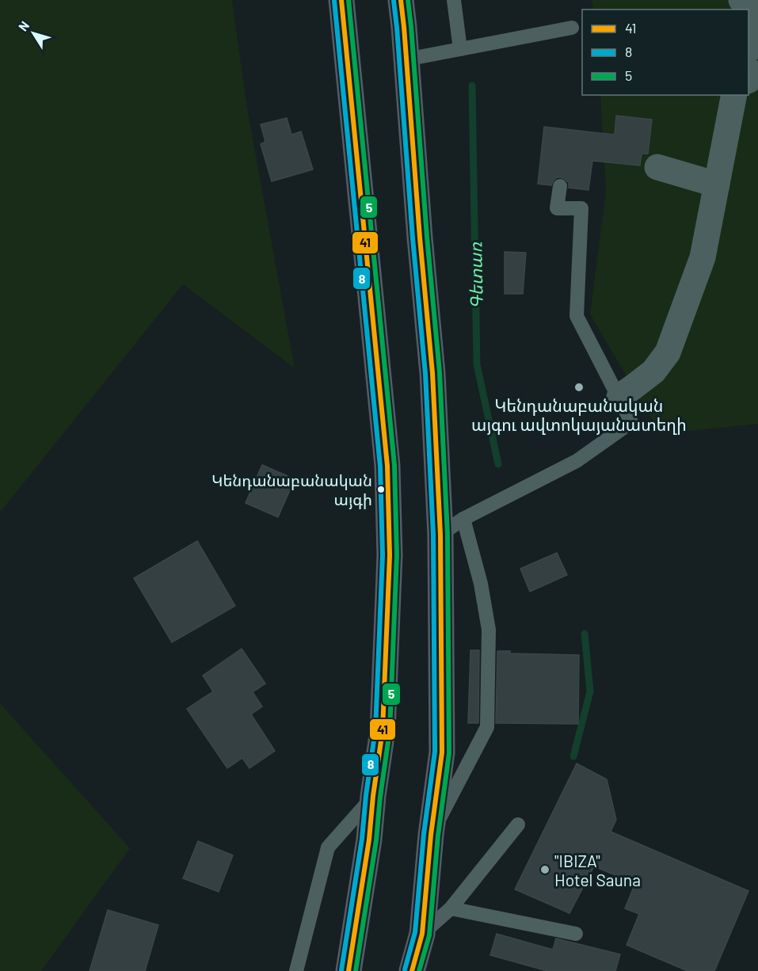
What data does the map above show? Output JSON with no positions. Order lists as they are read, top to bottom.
{
  "water": ["Գետառ"],
  "places": ["Կենդանաբանական այգու ավտոկայանատեղի", "Կենդանաբանական այգի", "\"IBIZA\" Hotel Sauna"],
  "lines": ["transit line 41", "transit line 5", "transit line 8"],
  "legend": ["41", "8", "5"],
  "north": "top left"
}
